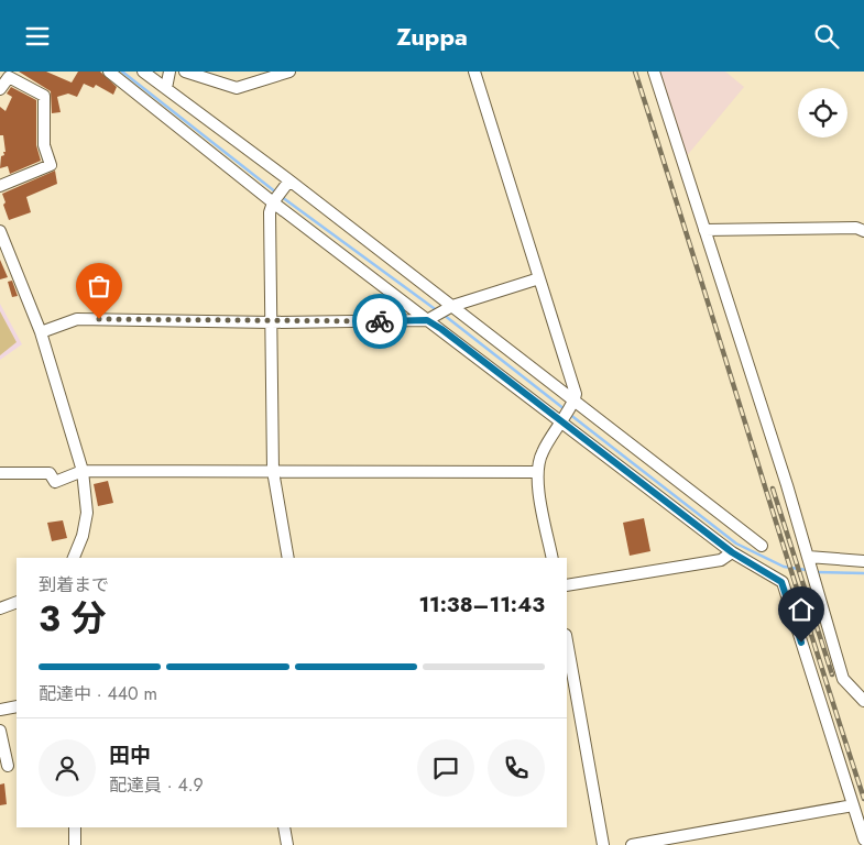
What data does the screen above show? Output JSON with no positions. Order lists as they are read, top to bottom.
{
  "page": {
    "header": "Zuppa",
    "heading": ["3 分", "到着まで", "11:38–11:43"],
    "panel": ["田中", "配達員 · 4.9"],
    "bar": "配達中 · 440 m"
  }
}
